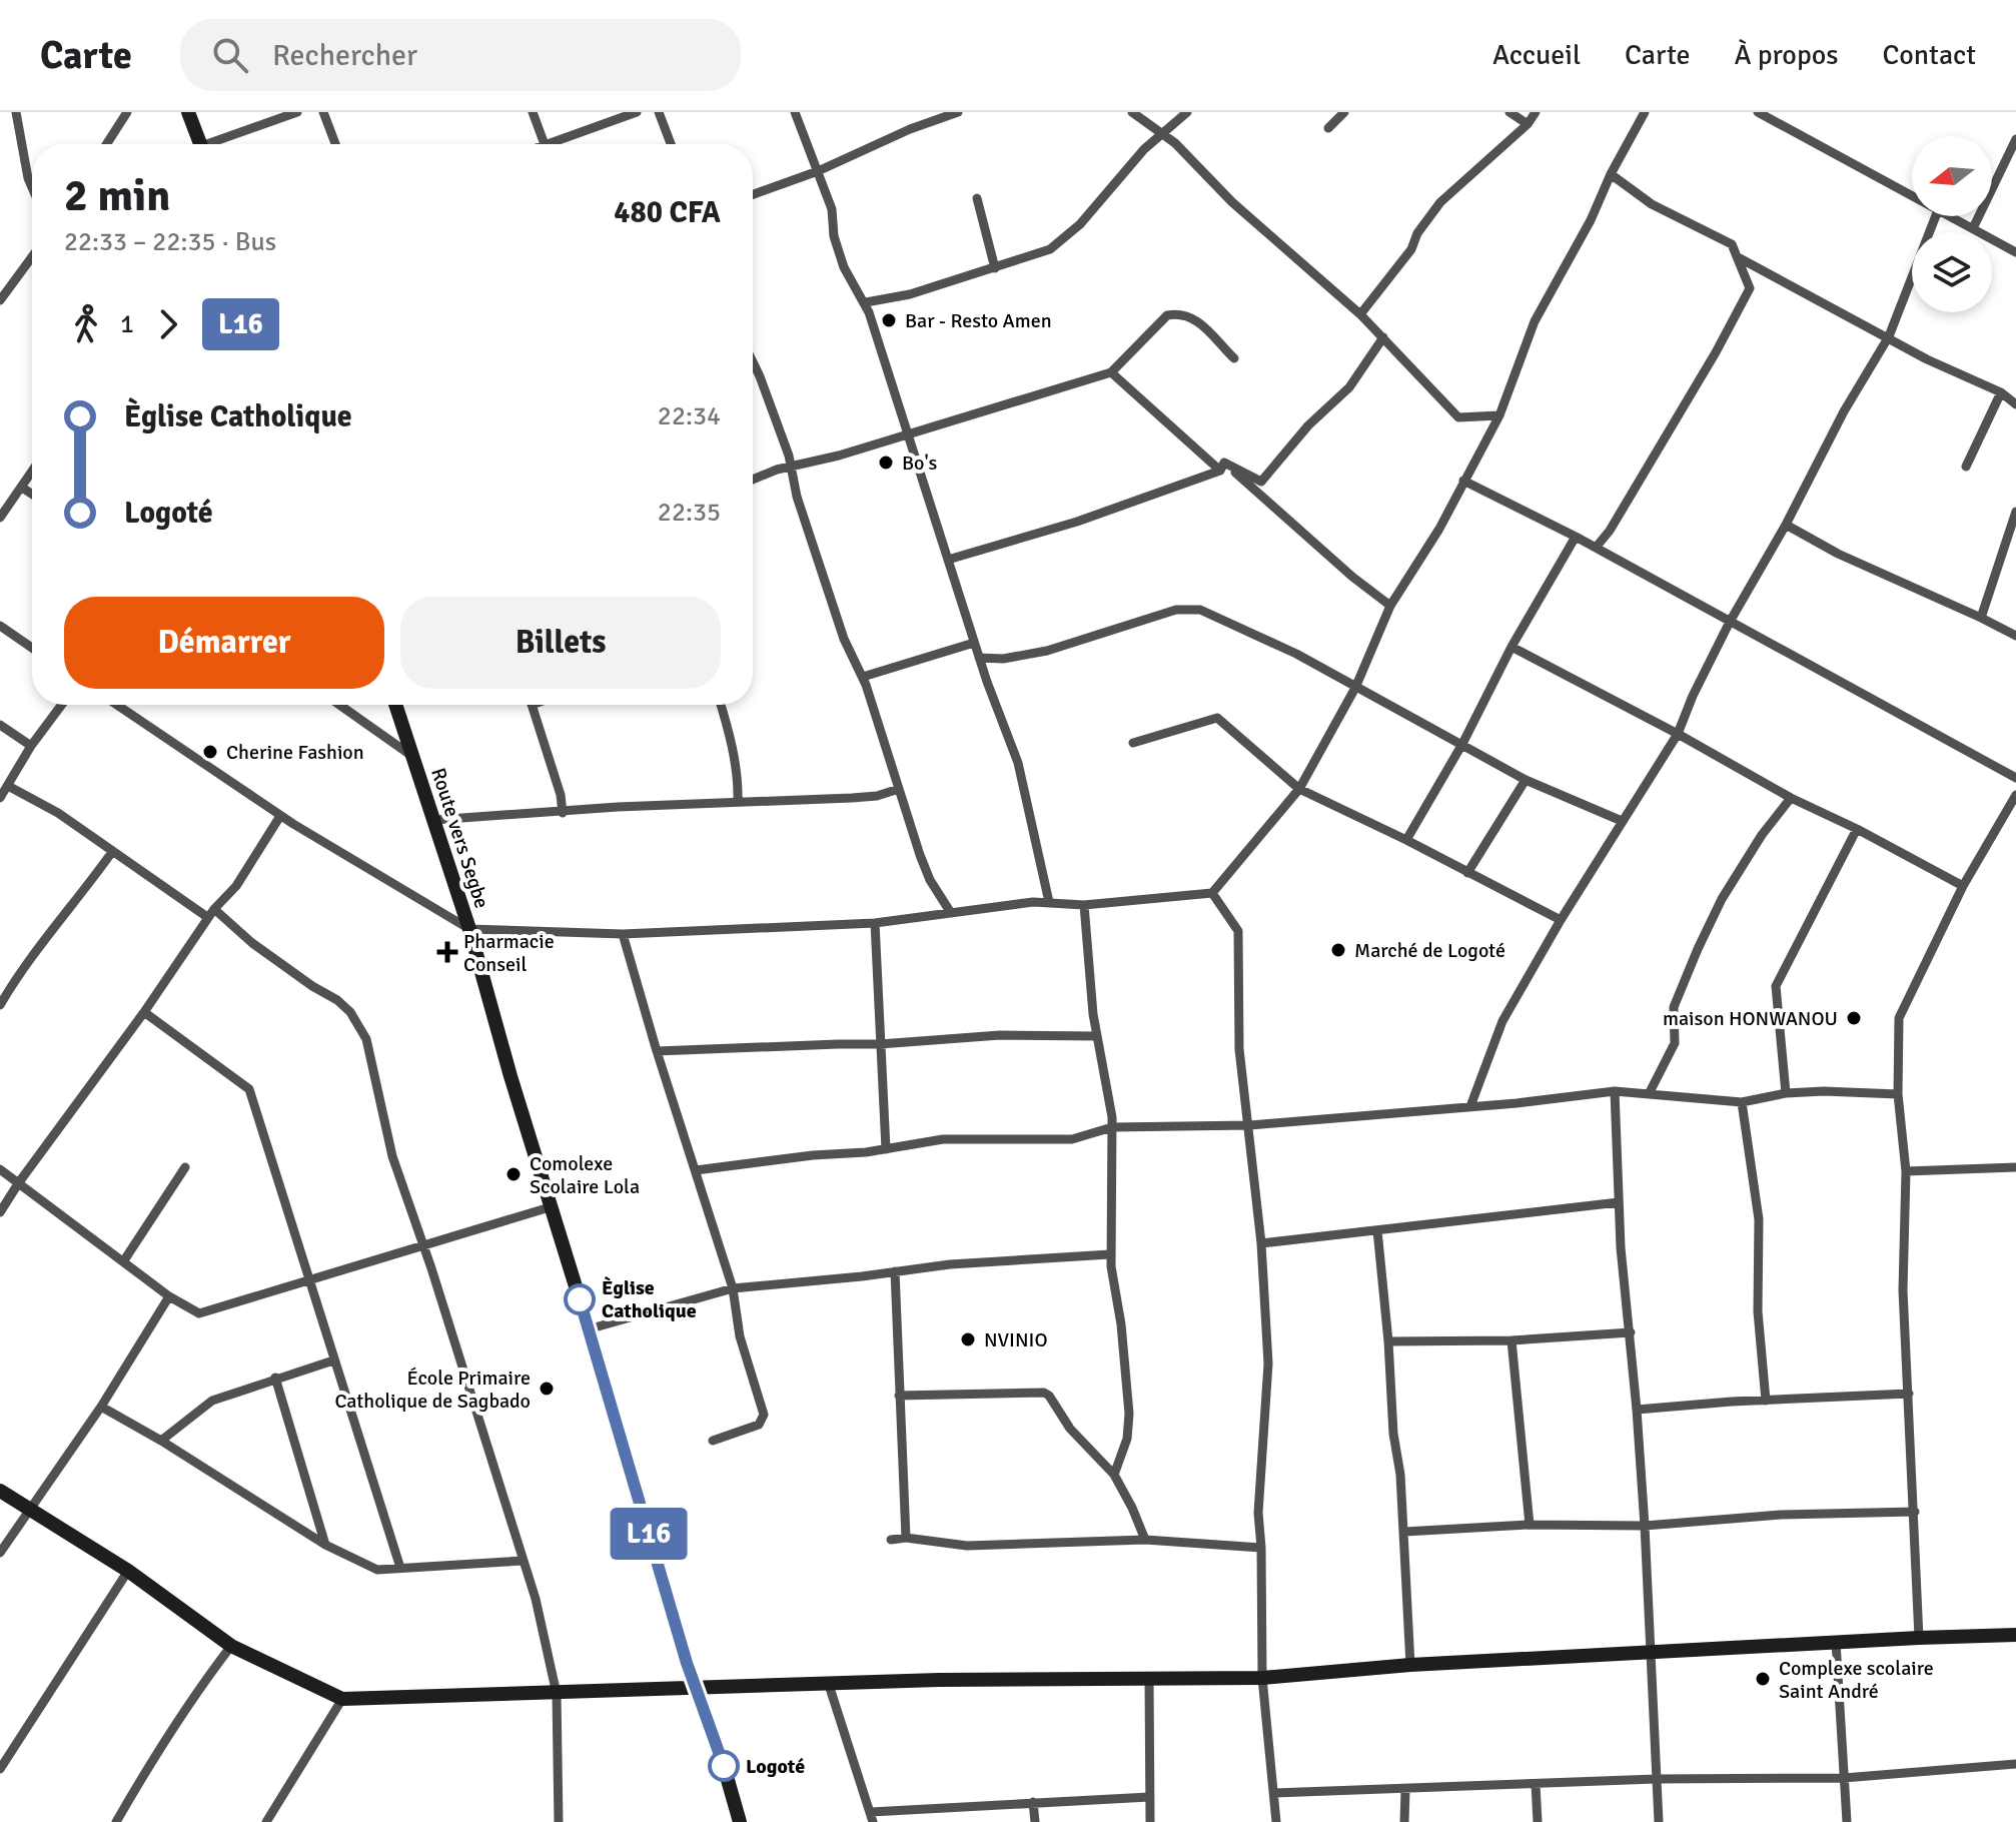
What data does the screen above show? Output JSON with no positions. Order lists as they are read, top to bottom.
{
  "streets": {
    "street": ["Route vers Segbe"]
  },
  "places": {
    "other": [
      "Bar - Resto Amen",
      "Bo's",
      "Cherine Fashion",
      "Marché de Logoté",
      "maison HONWANOU",
      "Comolexe Scolaire Lola",
      "Èglise Catholique",
      "NVINIO",
      "École Primaire Catholique de Sagbado",
      "Complexe scolaire Saint André",
      "Logoté"
    ],
    "health": ["Pharmacie Conseil"]
  },
  "lines": ["bus line L16"],
  "north": "left",
  "page": {
    "header": "Carte",
    "search": "Rechercher",
    "nav": [
      "Accueil",
      "Carte",
      "À propos",
      "Contact"
    ],
    "on_map": "L16",
    "heading": ["2 min", "22:33 – 22:35 · Bus", "480 CFA"],
    "legs": ["1", "L16"],
    "list": [
      {
        "name": "Èglise Catholique",
        "value": "22:34"
      },
      {
        "name": "Logoté",
        "value": "22:35"
      }
    ],
    "buttons": ["Démarrer", "Billets"]
  }
}
